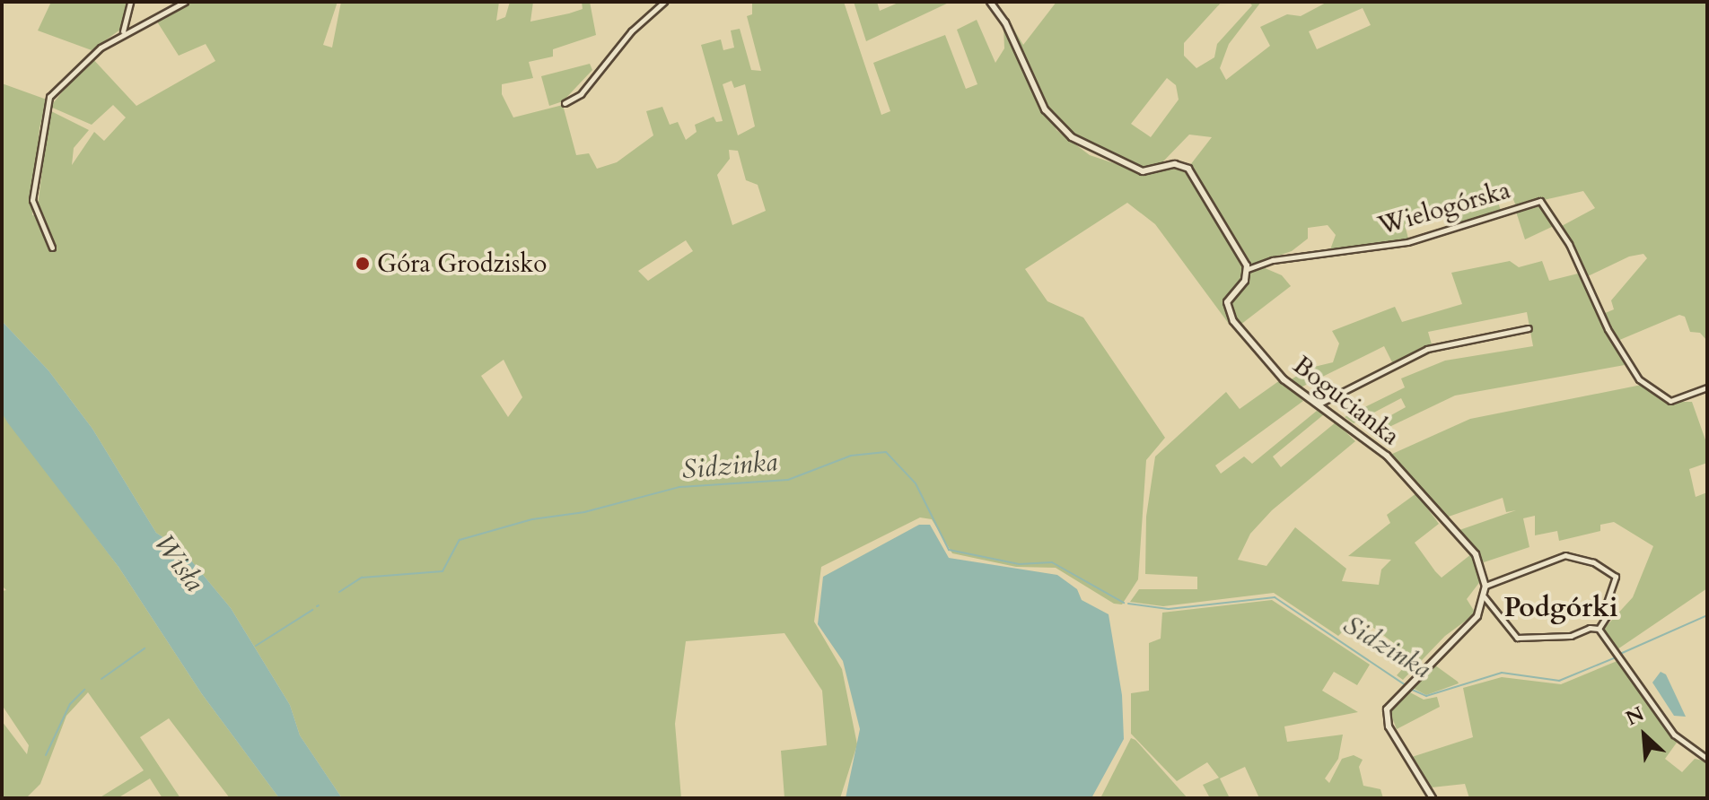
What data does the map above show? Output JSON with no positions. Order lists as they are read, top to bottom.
{
  "streets": {
    "street": ["Wielogórska", "Bogucianka"]
  },
  "crossings": [
    ["Wielogórska", "Bogucianka"]
  ],
  "districts": ["Podgórki"],
  "water": ["Sidzinka", "Wisła"],
  "places": ["Góra Grodzisko"],
  "north": "top left"
}
